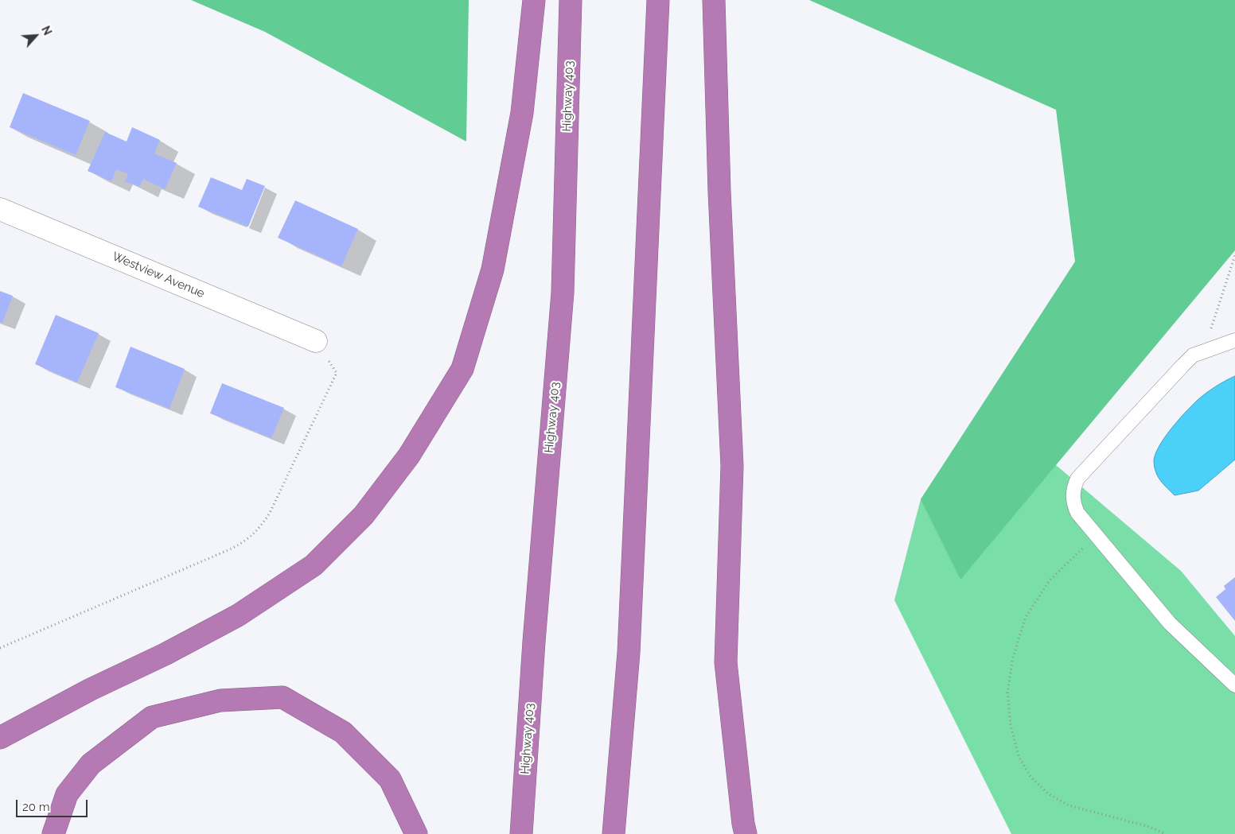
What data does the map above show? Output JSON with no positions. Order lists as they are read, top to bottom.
{
  "streets": {
    "highway": ["Highway 403"],
    "street": ["Westview Avenue"]
  },
  "scale_bar": "20 m",
  "north": "top right"
}
